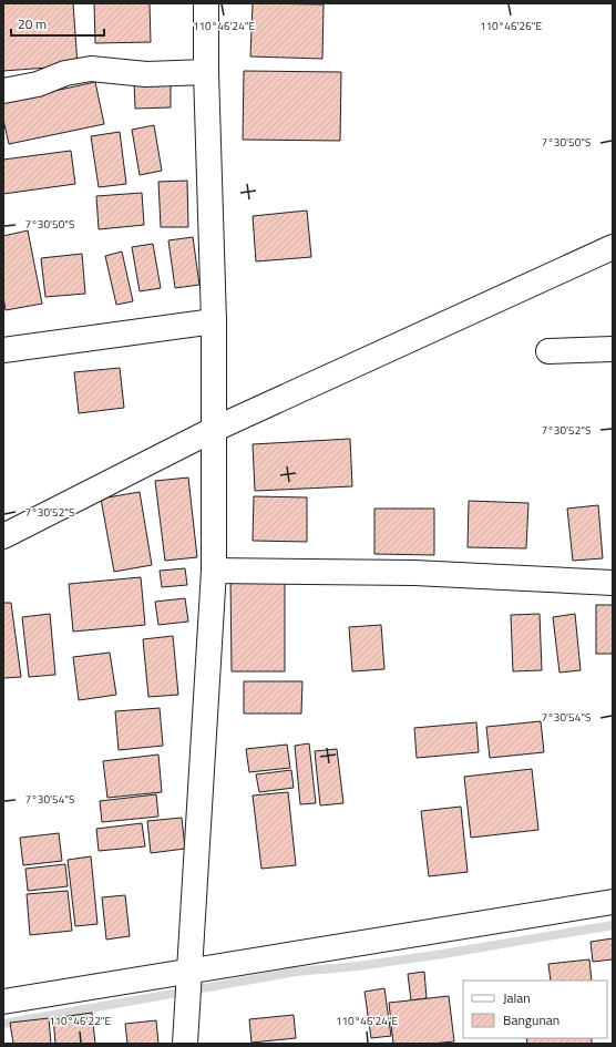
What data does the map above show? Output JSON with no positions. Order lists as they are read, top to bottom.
{
  "legend": ["Jalan", "Bangunan"],
  "scale_bar": "20 m",
  "coordinates": [
    "110°46'24\"E",
    "110°46'26\"E",
    "7°30'50\"S",
    "7°30'52\"S",
    "7°30'54\"S",
    "110°46'22\"E"
  ]
}
